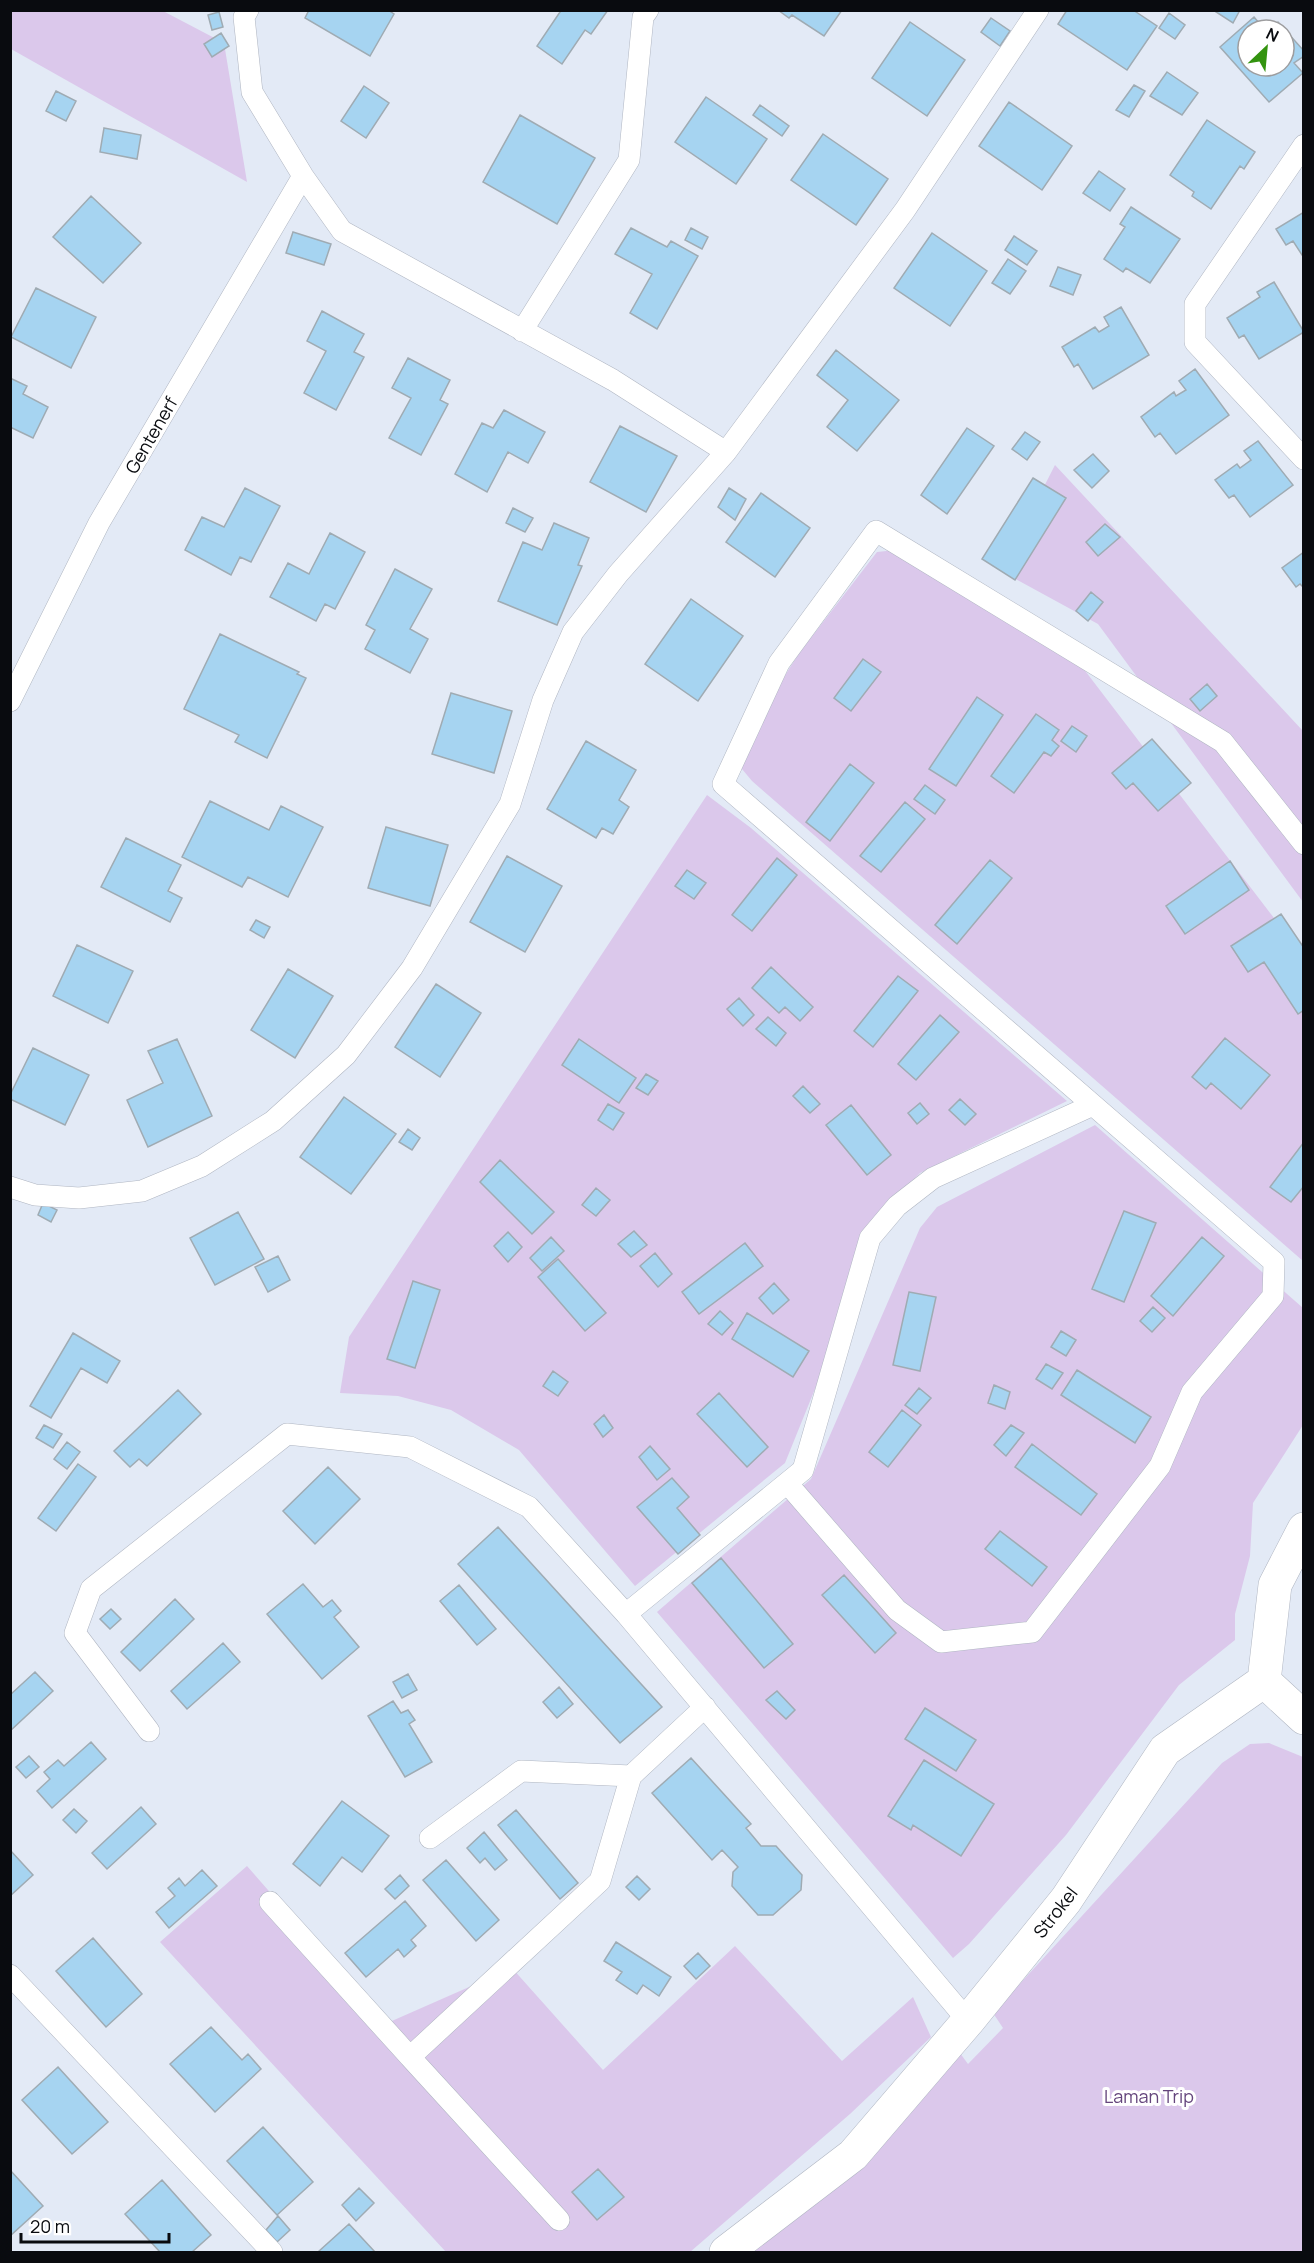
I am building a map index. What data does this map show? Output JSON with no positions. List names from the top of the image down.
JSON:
{
  "streets": {
    "street": ["Strokel"],
    "lane": ["Gentenerf"]
  },
  "parks": ["Laman Trip"],
  "scale_bar": "20 m",
  "north": "top right"
}
